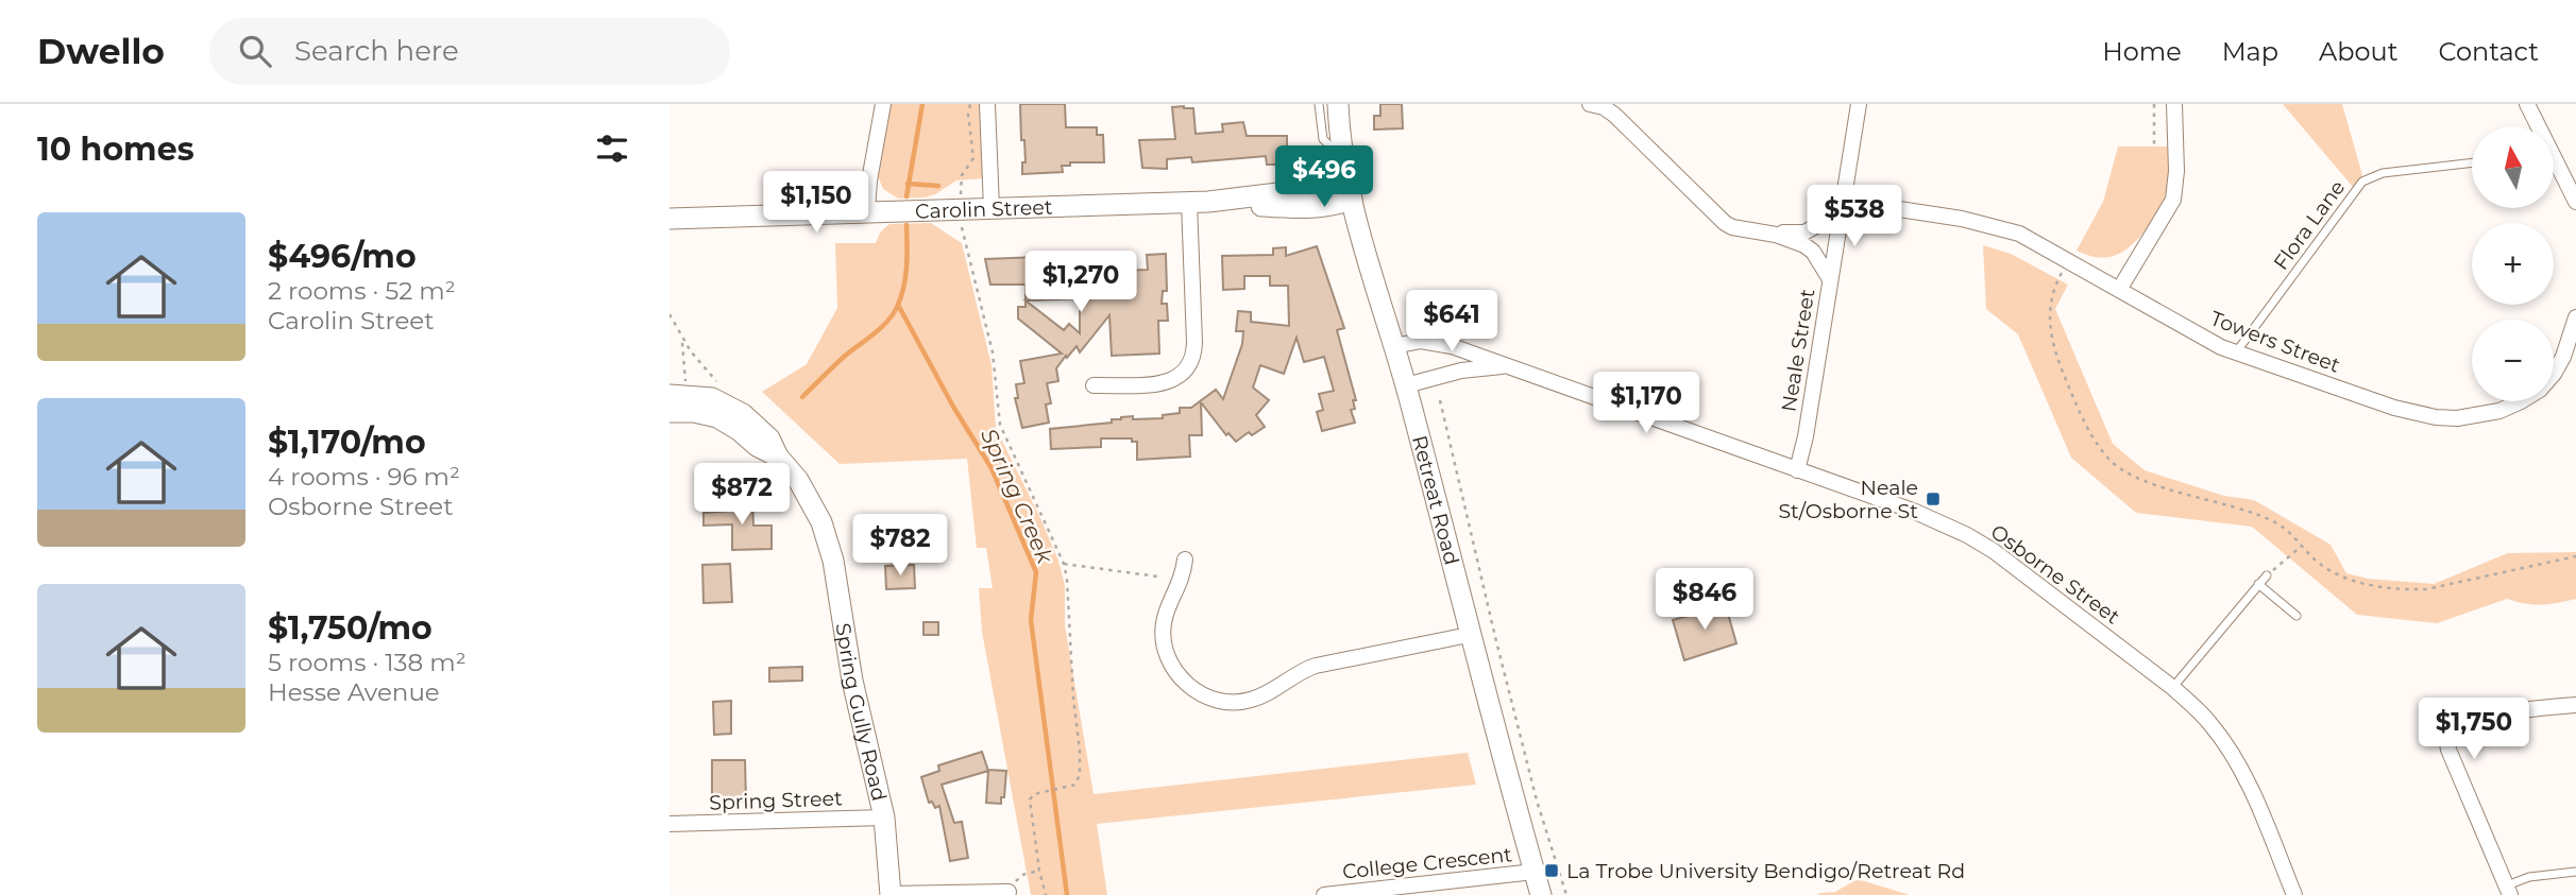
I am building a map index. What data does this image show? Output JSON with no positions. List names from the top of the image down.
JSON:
{
  "streets": {
    "street": [
      "Carolin Street",
      "Towers Street",
      "Neale Street",
      "Retreat Road",
      "Osborne Street",
      "Spring Gully Road",
      "Spring Street",
      "College Crescent"
    ],
    "lane": ["Flora Lane"]
  },
  "crossings": [
    ["Carolin Street", "Retreat Road"],
    ["Flora Lane", "Towers Street"],
    ["Towers Street", "Neale Street"],
    ["Neale Street", "Osborne Street"],
    ["Retreat Road", "Osborne Street"],
    ["Retreat Road", "College Crescent"],
    ["Spring Gully Road", "Spring Street"]
  ],
  "water": ["Spring Creek"],
  "places": {
    "transit": ["Neale St/Osborne St", "La Trobe University Bendigo/Retreat Rd"]
  },
  "north": "top",
  "page": {
    "header": "Dwello",
    "search": "Search here",
    "nav": [
      "Home",
      "Map",
      "About",
      "Contact"
    ],
    "heading": "10 homes",
    "map_buttons": ["+", "−"],
    "price": [
      "$496",
      "$1,150",
      "$538",
      "$1,270",
      "$641",
      "$1,170",
      "$872",
      "$782",
      "$846",
      "$1,750"
    ],
    "list": [
      {
        "name": "$496/mo",
        "note": "2 rooms · 52 m² · Carolin Street"
      },
      {
        "name": "$1,170/mo",
        "note": "4 rooms · 96 m² · Osborne Street"
      },
      {
        "name": "$1,750/mo",
        "note": "5 rooms · 138 m² · Hesse Avenue"
      }
    ]
  }
}
